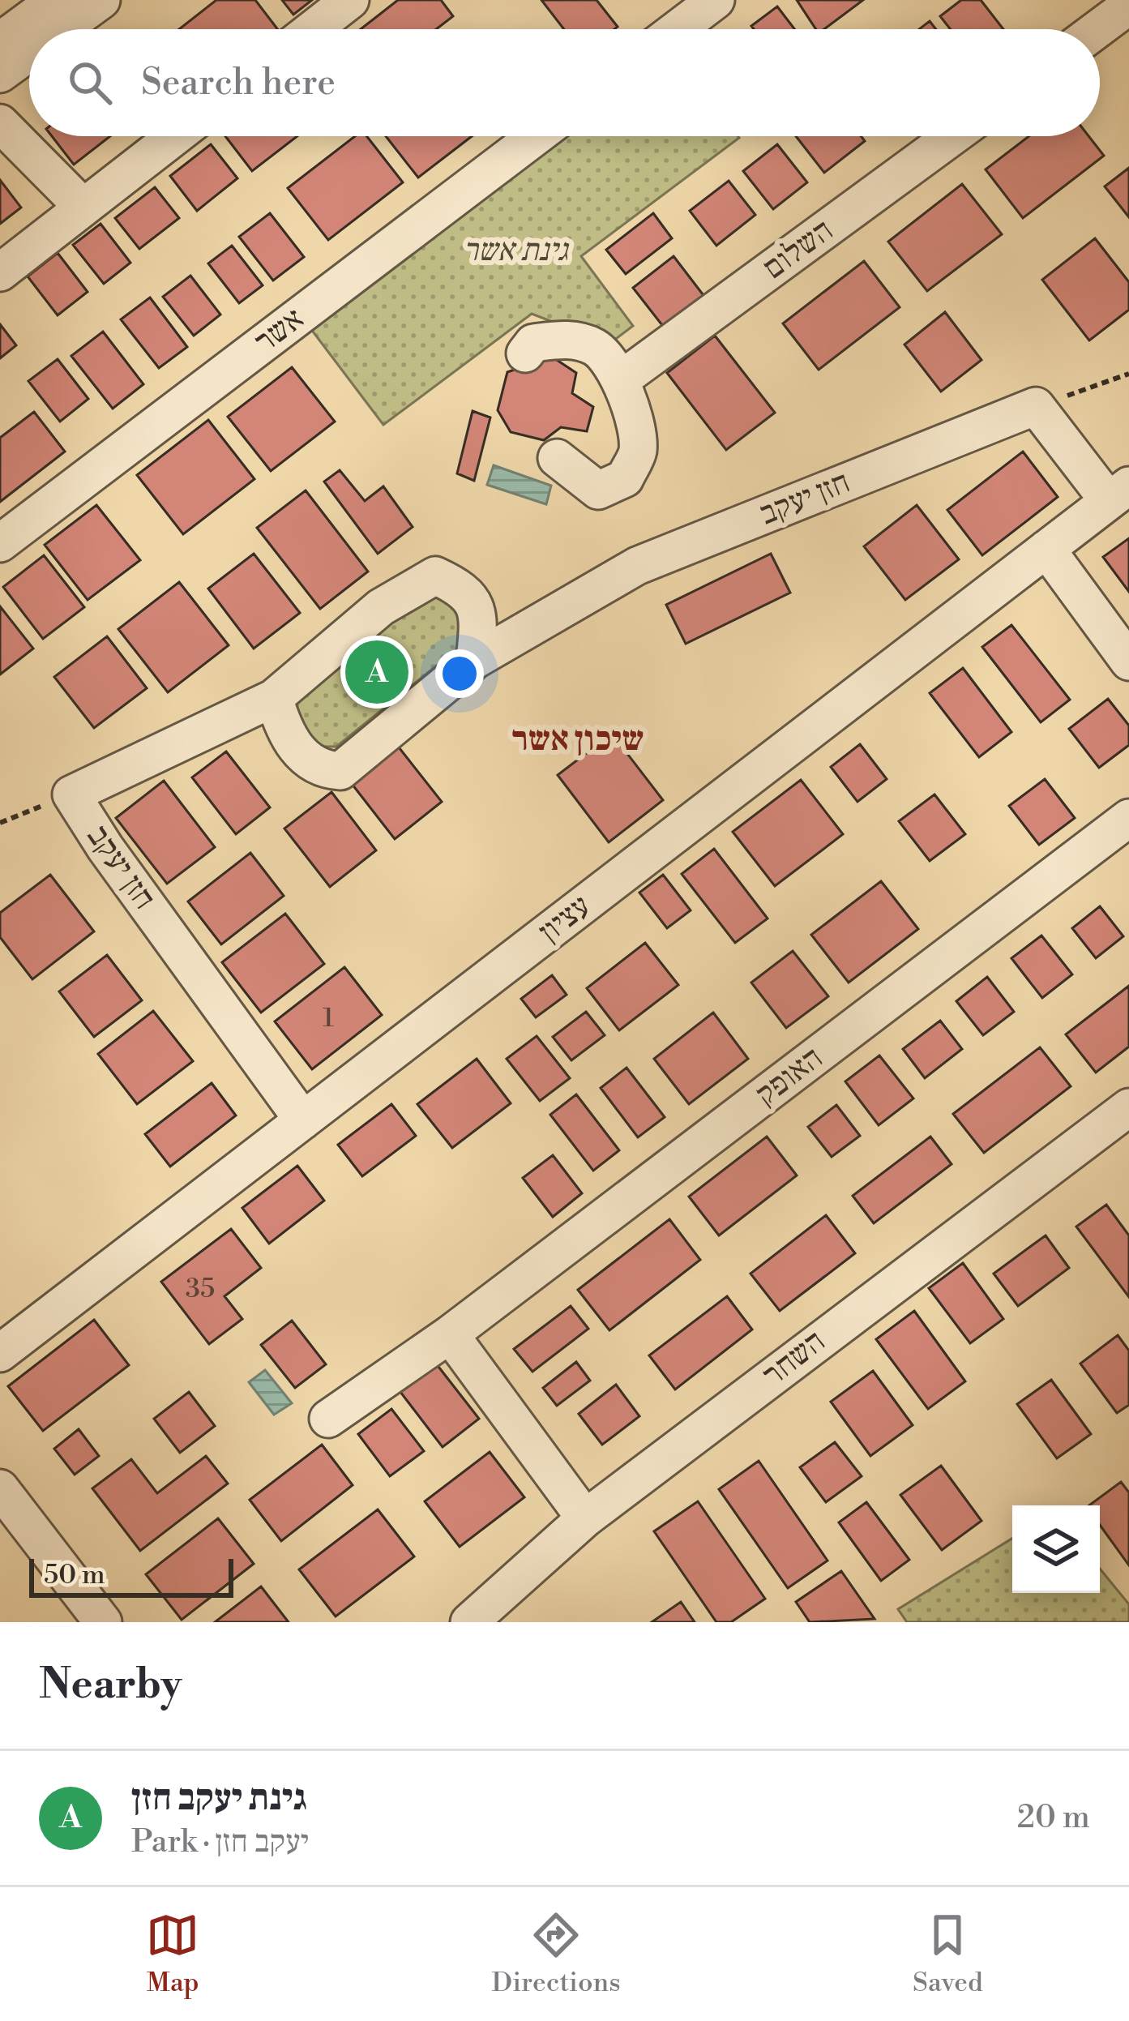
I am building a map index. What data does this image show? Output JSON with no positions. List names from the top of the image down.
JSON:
{
  "streets": {
    "street": [
      "השלום",
      "אשר",
      "חזן יעקב",
      "עציון",
      "האופק",
      "השחר"
    ]
  },
  "crossings": [
    ["חזן יעקב", "עציון"]
  ],
  "districts": ["שיכון אשר"],
  "parks": ["גינת אשר"],
  "house_numbers": ["1", "35"],
  "scale_bar": "50 m",
  "page": {
    "search": "Search here",
    "pins": "A",
    "scale": "50 m",
    "heading": "Nearby",
    "list": [
      {
        "mark": "A",
        "name": "גינת יעקב חזן",
        "note": "Park · יעקב חזן",
        "value": "20 m"
      }
    ],
    "nav": ["Map", "Directions", "Saved"]
  }
}
